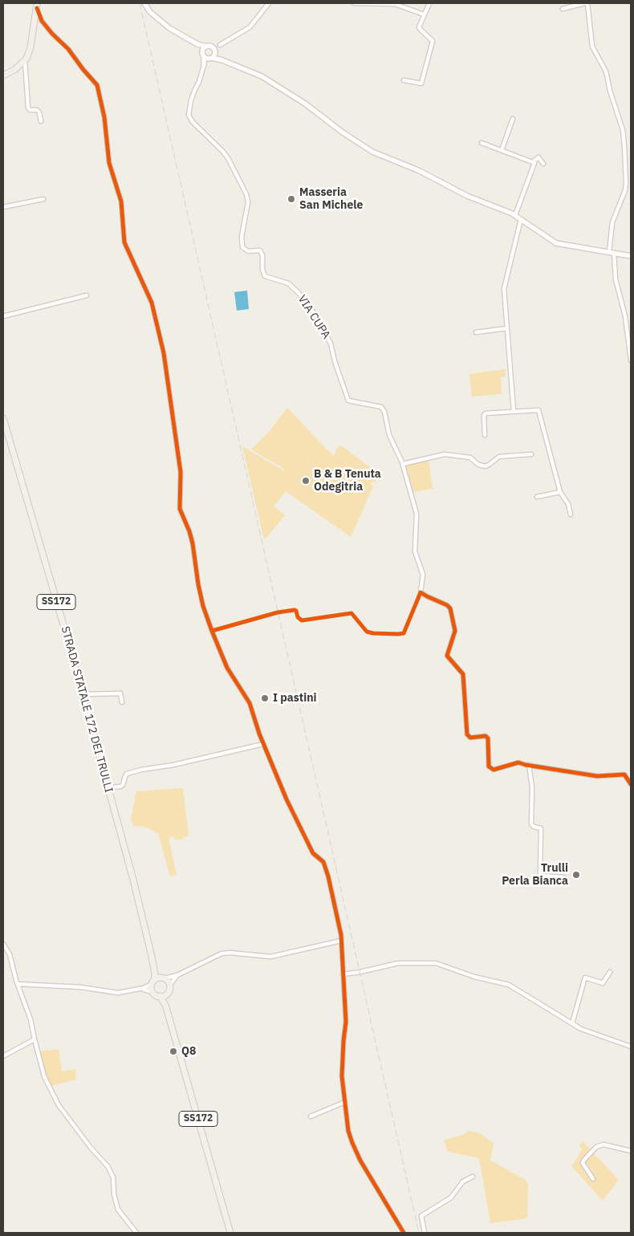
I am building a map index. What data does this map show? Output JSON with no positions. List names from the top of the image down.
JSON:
{
  "streets": {
    "main road": ["SS172", "STRADA STATALE 172 DEI TRULLI"],
    "street": ["VIA CUPA"]
  },
  "crossings": [
    ["SS172", "STRADA STATALE 172 DEI TRULLI"]
  ],
  "places": [
    "Masseria San Michele",
    "B & B Tenuta Odegitria",
    "I pastini",
    "Trulli Perla Bianca",
    "Q8"
  ]
}
